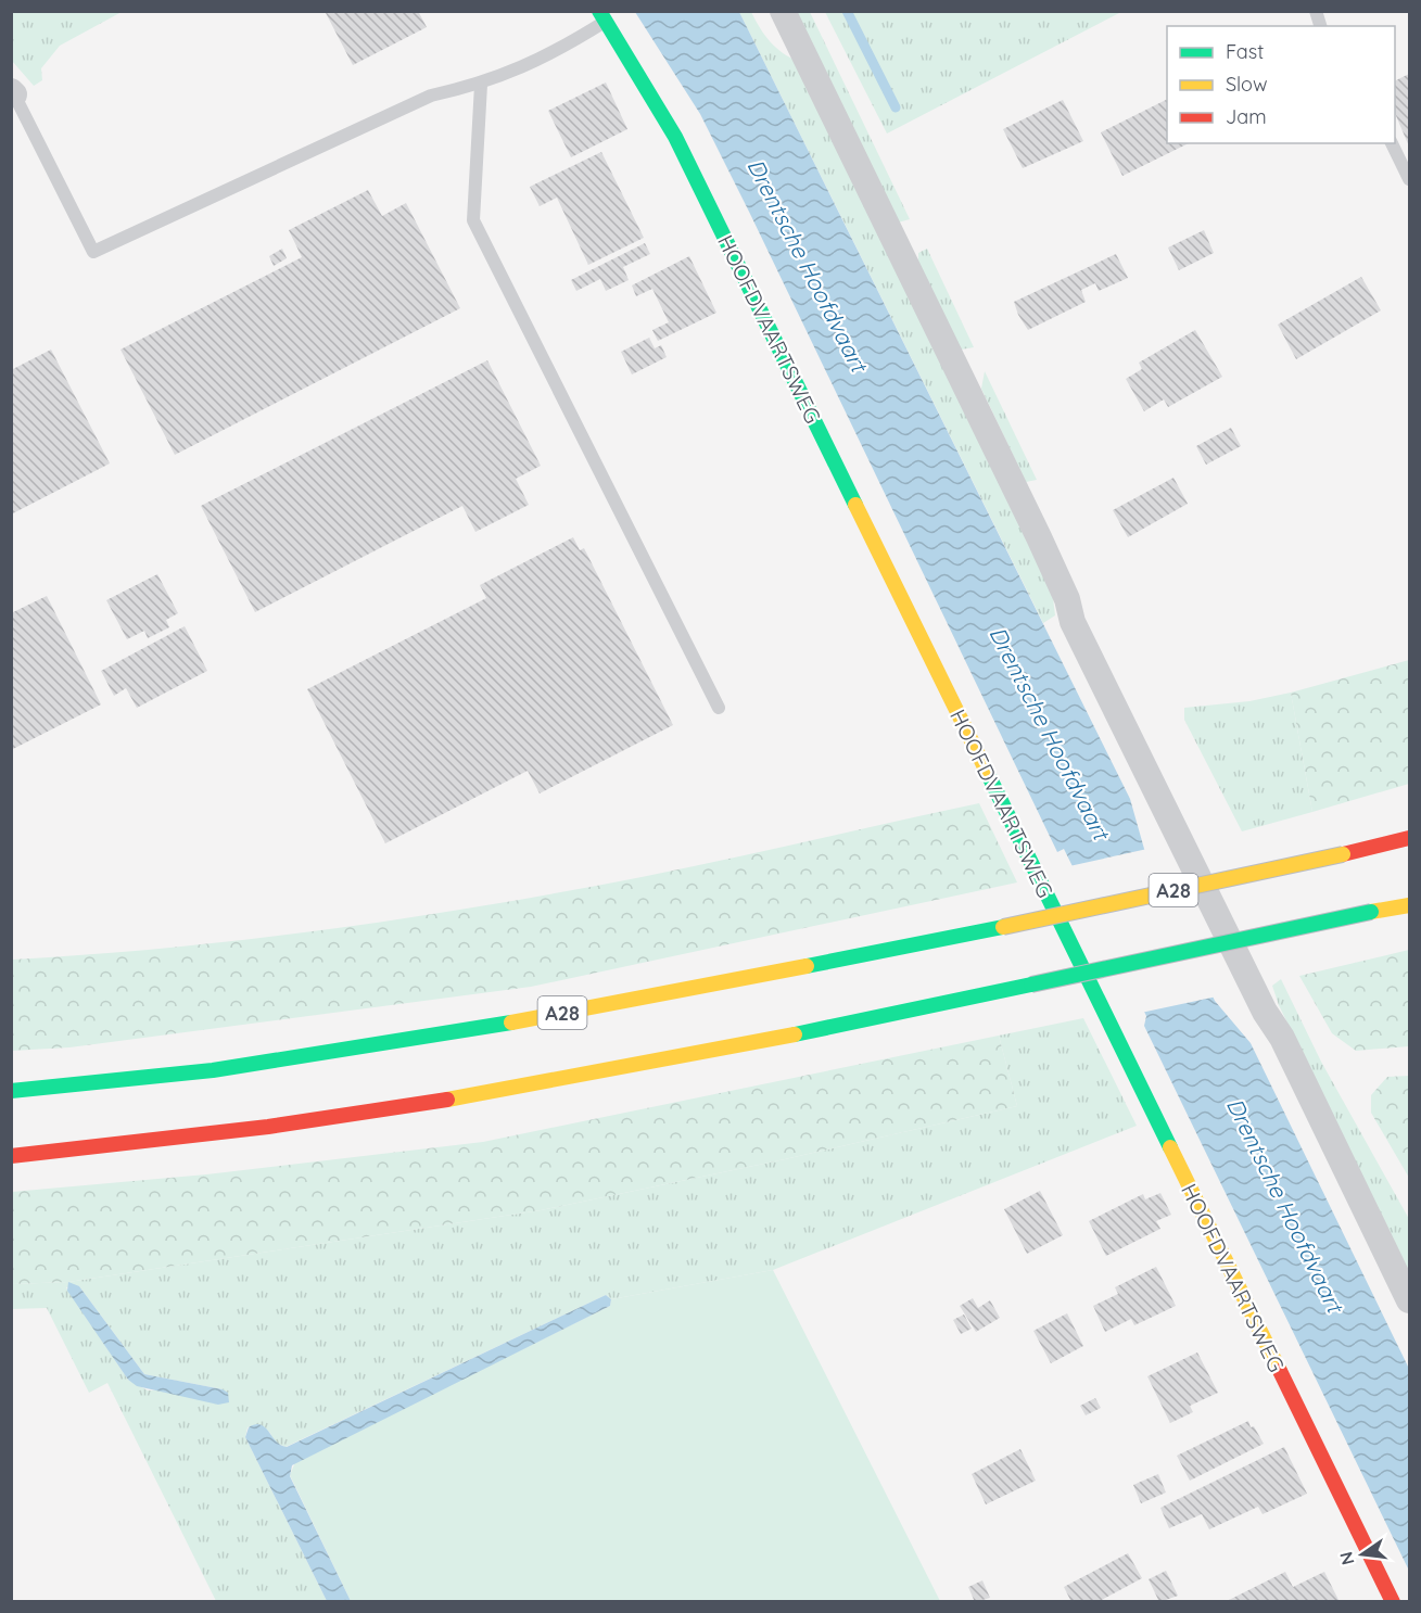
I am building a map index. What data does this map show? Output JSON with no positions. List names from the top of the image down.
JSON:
{
  "streets": {
    "main road": ["HOOFDVAARTSWEG", "A28"]
  },
  "water": ["Drentsche Hoofdvaart"],
  "legend": ["Fast", "Slow", "Jam"],
  "north": "left"
}
